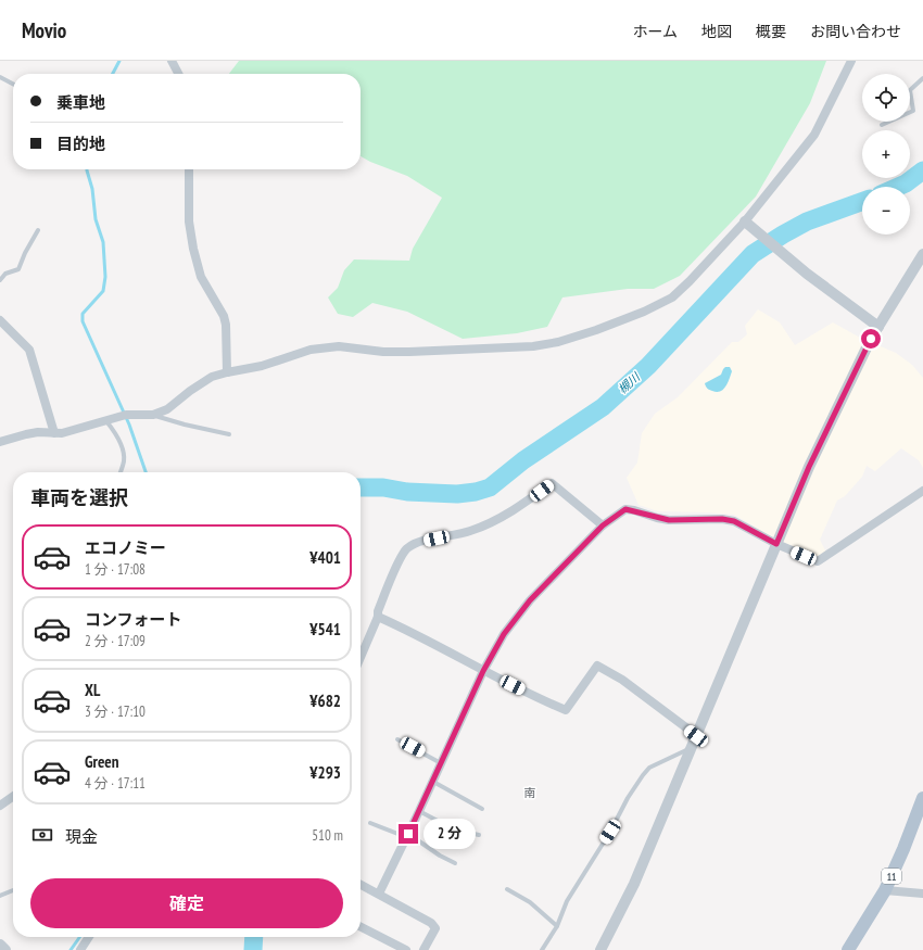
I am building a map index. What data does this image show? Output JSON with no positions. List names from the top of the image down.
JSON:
{
  "streets": {
    "main road": ["11"]
  },
  "districts": ["南"],
  "water": ["槻川"],
  "page": {
    "header": "Movio",
    "nav": [
      "ホーム",
      "地図",
      "概要",
      "お問い合わせ"
    ],
    "map_buttons": ["+", "−"],
    "banner": ["乗車地", "目的地"],
    "heading": "車両を選択",
    "list": [
      {
        "name": "エコノミー",
        "note": "1 分 · 17:08",
        "value": "¥401"
      },
      {
        "name": "コンフォート",
        "note": "2 分 · 17:09",
        "value": "¥541"
      },
      {
        "name": "XL",
        "note": "3 分 · 17:10",
        "value": "¥682"
      },
      {
        "name": "Green",
        "note": "4 分 · 17:11",
        "value": "¥293"
      }
    ],
    "pay": ["現金", "510 m"],
    "bubble": "2 分",
    "buttons": "確定"
  }
}
